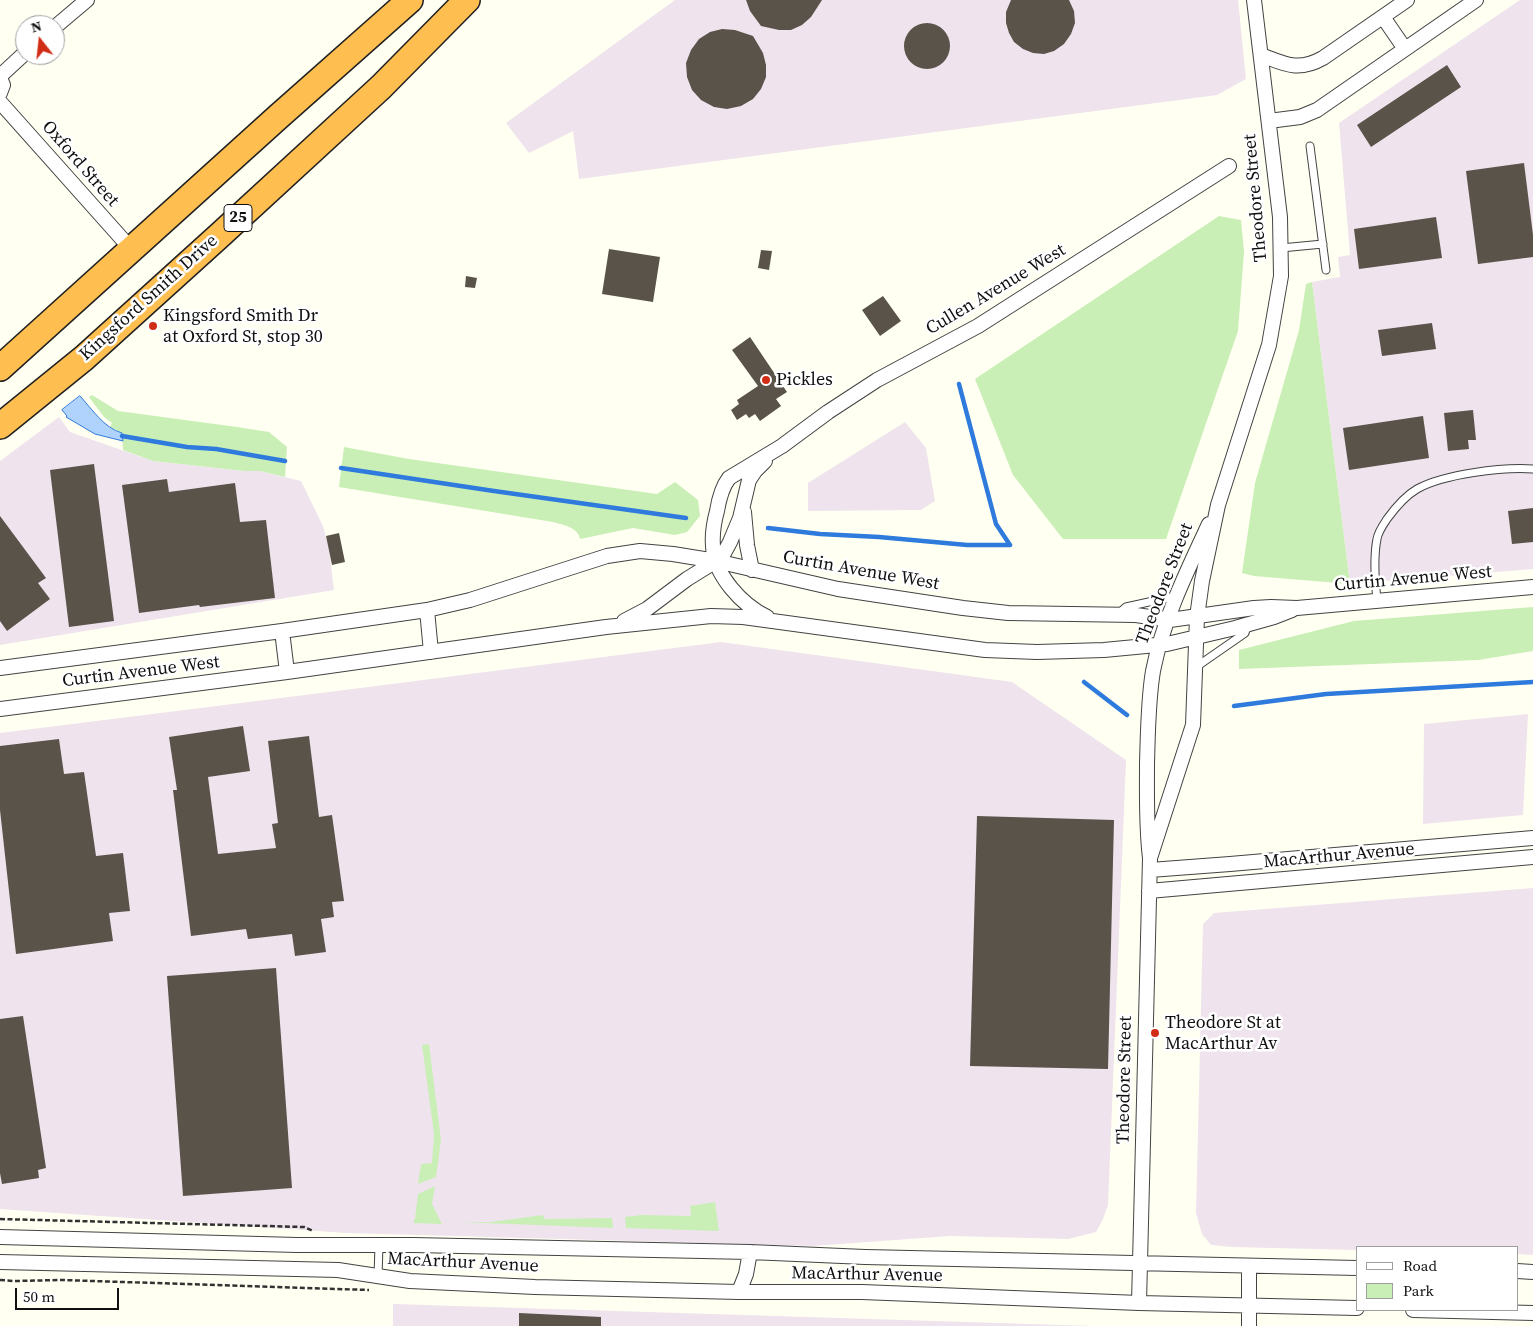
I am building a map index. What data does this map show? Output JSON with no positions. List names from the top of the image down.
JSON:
{
  "streets": {
    "highway": ["25", "Kingsford Smith Drive"],
    "street": [
      "Oxford Street",
      "Theodore Street",
      "Cullen Avenue West",
      "Curtin Avenue West",
      "MacArthur Avenue"
    ]
  },
  "crossings": [
    ["Theodore Street", "Curtin Avenue West"],
    ["Theodore Street", "MacArthur Avenue"],
    ["Cullen Avenue West", "Curtin Avenue West"]
  ],
  "places": ["Kingsford Smith Dr at Oxford St, stop 30", "Pickles", "Theodore St at MacArthur Av"],
  "legend": ["Road", "Park"],
  "scale_bar": "50 m",
  "north": "top"
}
